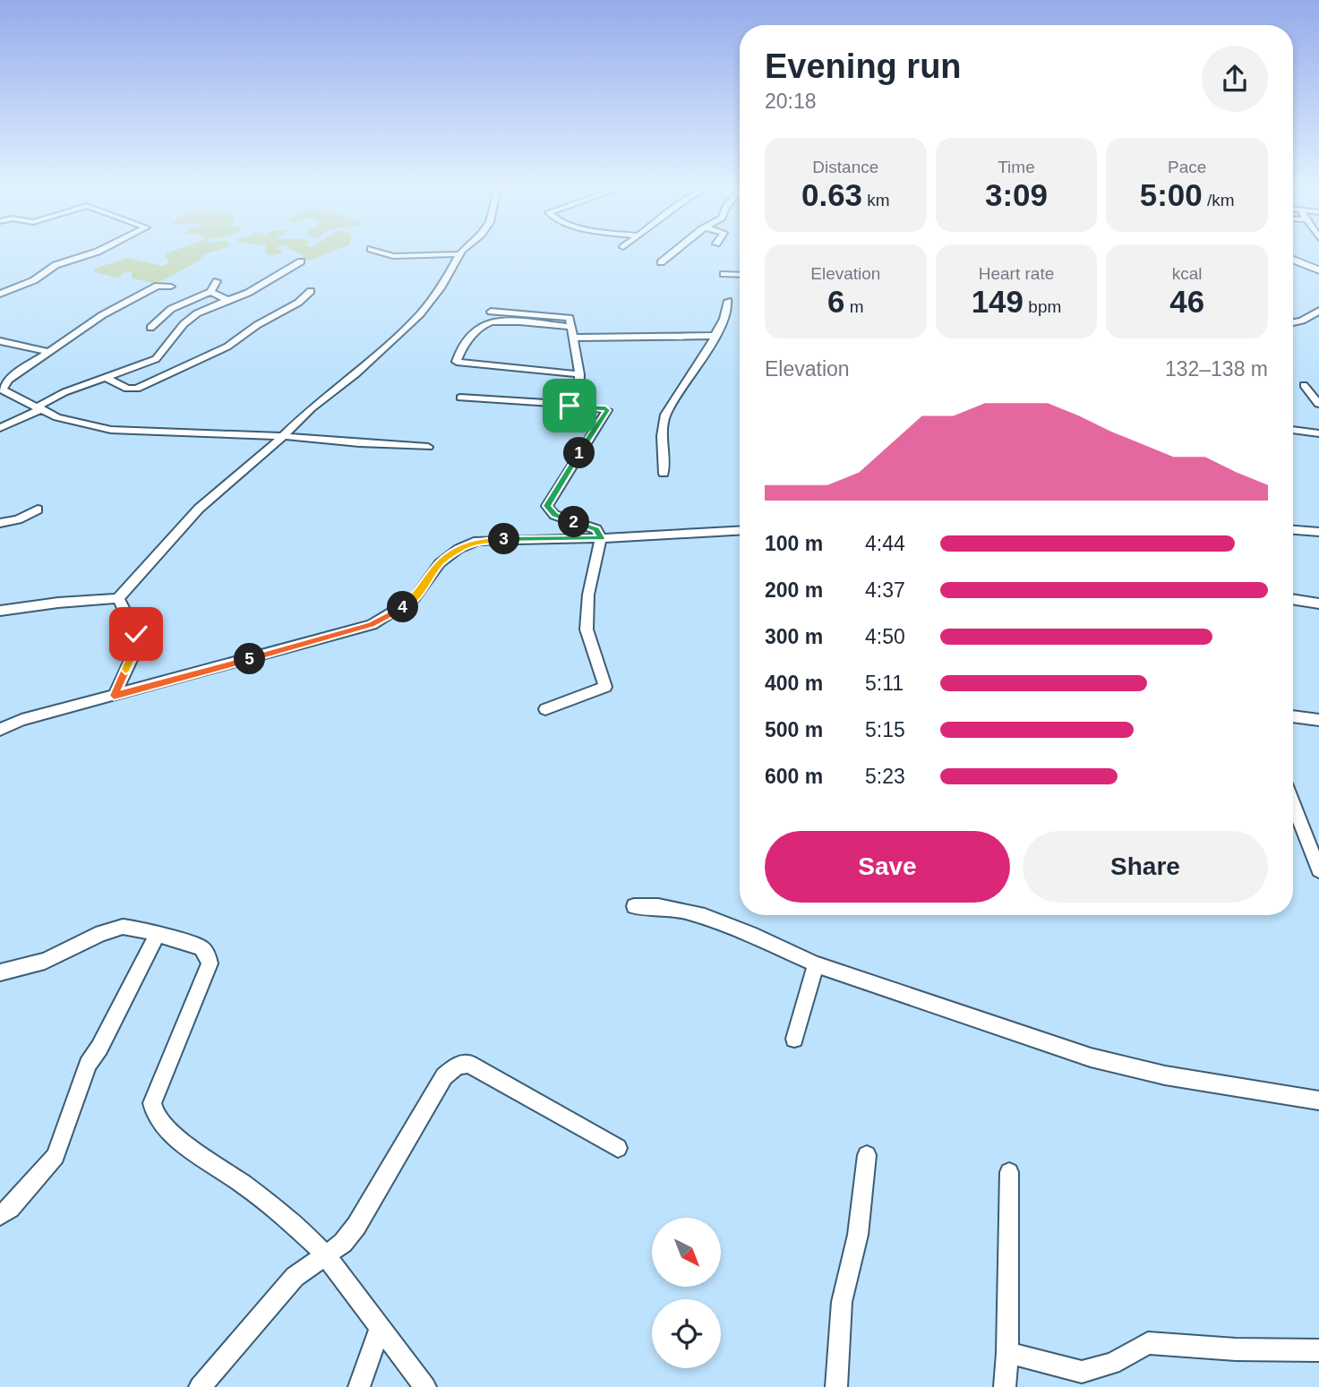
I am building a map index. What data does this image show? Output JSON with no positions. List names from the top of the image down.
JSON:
{
  "north": "bottom right",
  "page": {
    "heading": ["Evening run", "20:18"],
    "stats": [
      ["Distance", "0.63 km"],
      ["Time", "3:09"],
      ["Pace", "5:00 /km"],
      ["Elevation", "6 m"],
      ["Heart rate", "149 bpm"],
      ["kcal", "46"]
    ],
    "chart": ["Elevation", "132–138 m"],
    "pins": [
      "1",
      "2",
      "3",
      "4",
      "5"
    ],
    "list": [
      {
        "name": "100 m",
        "note": "4:44"
      },
      {
        "name": "200 m",
        "note": "4:37"
      },
      {
        "name": "300 m",
        "note": "4:50"
      },
      {
        "name": "400 m",
        "note": "5:11"
      },
      {
        "name": "500 m",
        "note": "5:15"
      },
      {
        "name": "600 m",
        "note": "5:23"
      }
    ],
    "buttons": ["Save", "Share"]
  }
}
